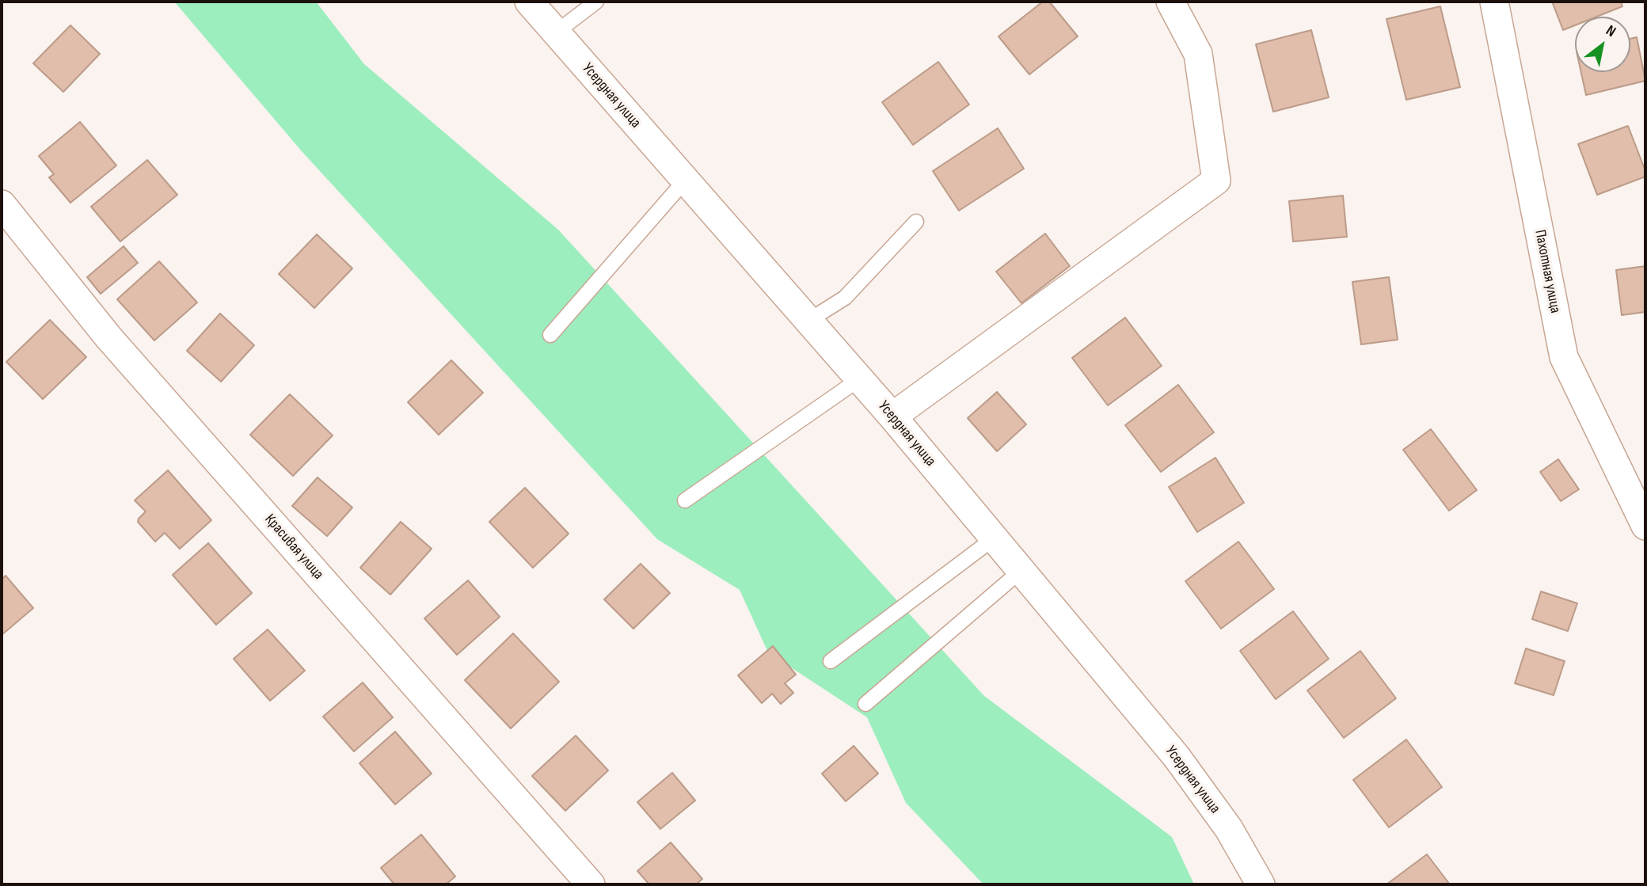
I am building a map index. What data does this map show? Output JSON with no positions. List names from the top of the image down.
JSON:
{
  "streets": {
    "street": ["Усердная улица", "Пахотная улица", "Красивая улица"]
  },
  "north": "top right"
}
